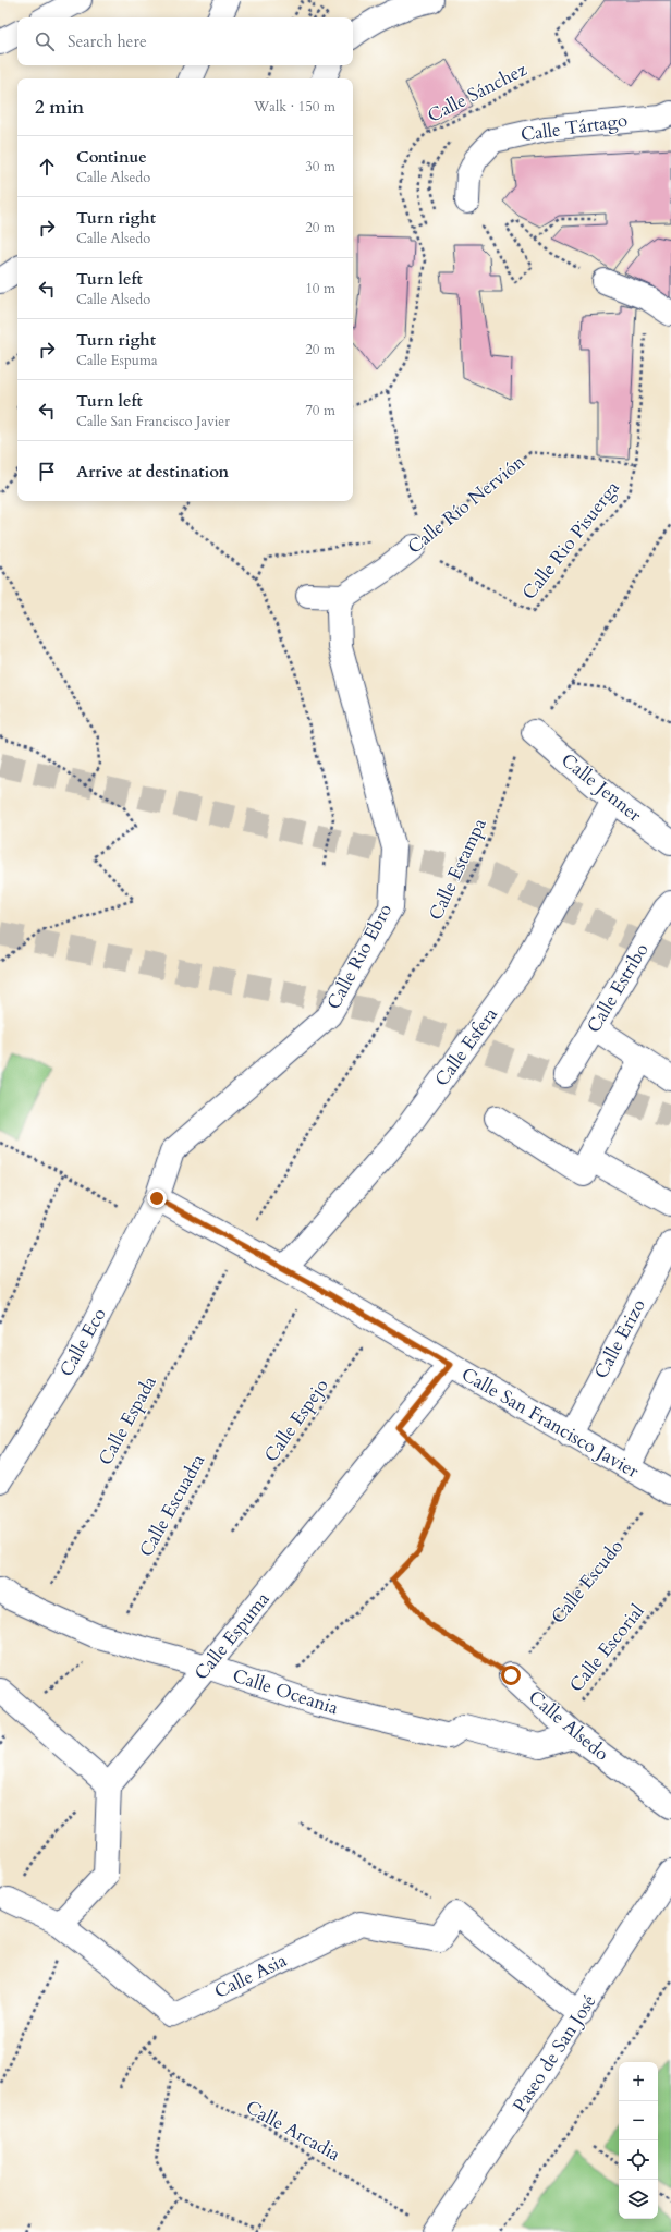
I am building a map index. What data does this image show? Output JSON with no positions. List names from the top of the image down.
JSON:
{
  "streets": {
    "street": [
      "Calle Tártago",
      "Calle Río Nervión",
      "Calle Jenner",
      "Calle Rio Ebro",
      "Calle Estribo",
      "Calle Esfera",
      "Calle Erizo",
      "Calle Eco",
      "Calle San Francisco Javier",
      "Calle Espuma",
      "Calle Oceania",
      "Calle Alsedo",
      "Calle Asia",
      "Paseo de San José"
    ],
    "path": [
      "Calle Sánchez",
      "Calle Rio Pisuerga",
      "Calle Estampa",
      "Calle Espada",
      "Calle Espejo",
      "Calle Escuadra",
      "Calle Escudo",
      "Calle Escorial",
      "Calle Arcadia"
    ]
  },
  "crossings": [
    ["Calle Río Nervión", "Calle Rio Pisuerga"],
    ["Calle Río Nervión", "Calle Rio Ebro"],
    ["Calle Jenner", "Calle Estampa"],
    ["Calle Jenner", "Calle Esfera"],
    ["Calle Rio Ebro", "Calle Eco"],
    ["Calle Rio Ebro", "Calle San Francisco Javier"],
    ["Calle Esfera", "Calle San Francisco Javier"],
    ["Calle Erizo", "Calle San Francisco Javier"],
    ["Calle Eco", "Calle San Francisco Javier"],
    ["Calle Espada", "Calle San Francisco Javier"],
    ["Calle Espada", "Calle Oceania"],
    ["Calle Espejo", "Calle San Francisco Javier"],
    ["Calle San Francisco Javier", "Calle Escuadra"],
    ["Calle San Francisco Javier", "Calle Escudo"],
    ["Calle San Francisco Javier", "Calle Espuma"],
    ["Calle Escuadra", "Calle Oceania"],
    ["Calle Escudo", "Calle Alsedo"],
    ["Calle Espuma", "Calle Oceania"],
    ["Calle Escorial", "Calle Oceania"],
    ["Calle Escorial", "Calle Alsedo"],
    ["Calle Oceania", "Calle Alsedo"],
    ["Paseo de San José", "Calle Arcadia"]
  ],
  "page": {
    "search": "Search here",
    "heading": ["2 min", "Walk · 150 m"],
    "list": [
      ["Continue", "Calle Alsedo", "30 m"],
      ["Turn right", "Calle Alsedo", "20 m"],
      ["Turn left", "Calle Alsedo", "10 m"],
      ["Turn right", "Calle Espuma", "20 m"],
      ["Turn left", "Calle San Francisco Javier", "70 m"],
      "Arrive at destination"
    ],
    "map_buttons": ["+", "−"]
  }
}
